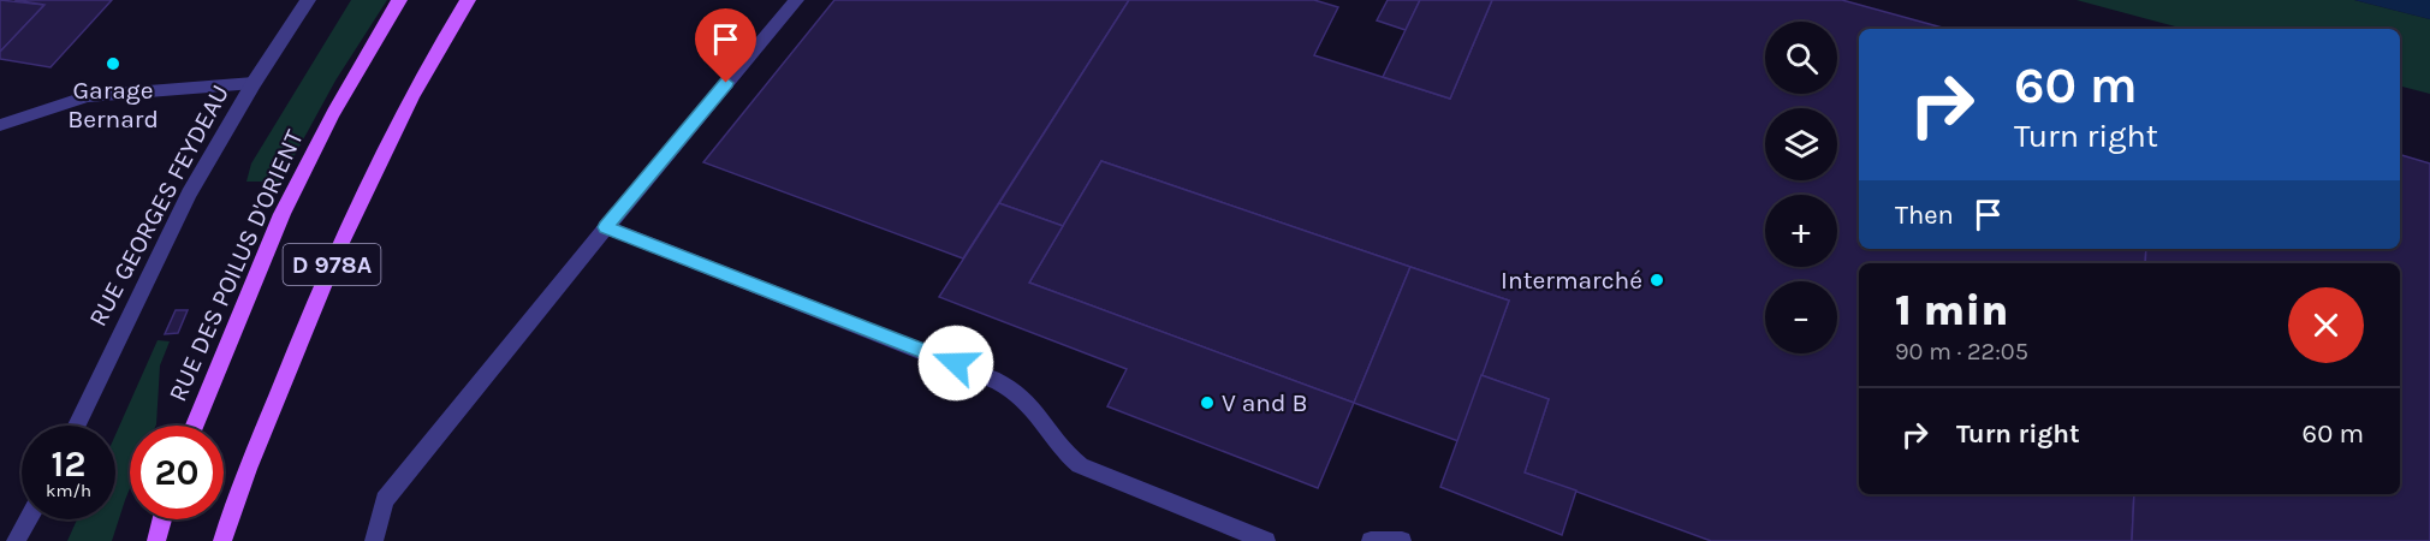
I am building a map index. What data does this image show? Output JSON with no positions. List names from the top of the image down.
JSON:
{
  "streets": {
    "main road": ["D 978A", "RUE DES POILUS D'ORIENT"],
    "street": ["RUE GEORGES FEYDEAU"]
  },
  "places": ["Garage Bernard", "Intermarché", "V and B"],
  "page": {
    "map_buttons": ["+", "−"],
    "turn": ["60 m", "Turn right"],
    "then": "Then",
    "heading": ["1 min", "90 m · 22:05"],
    "list": [
      {
        "name": "Turn right",
        "value": "60 m"
      }
    ],
    "speed": "12 km/h",
    "limit": "20"
  }
}
